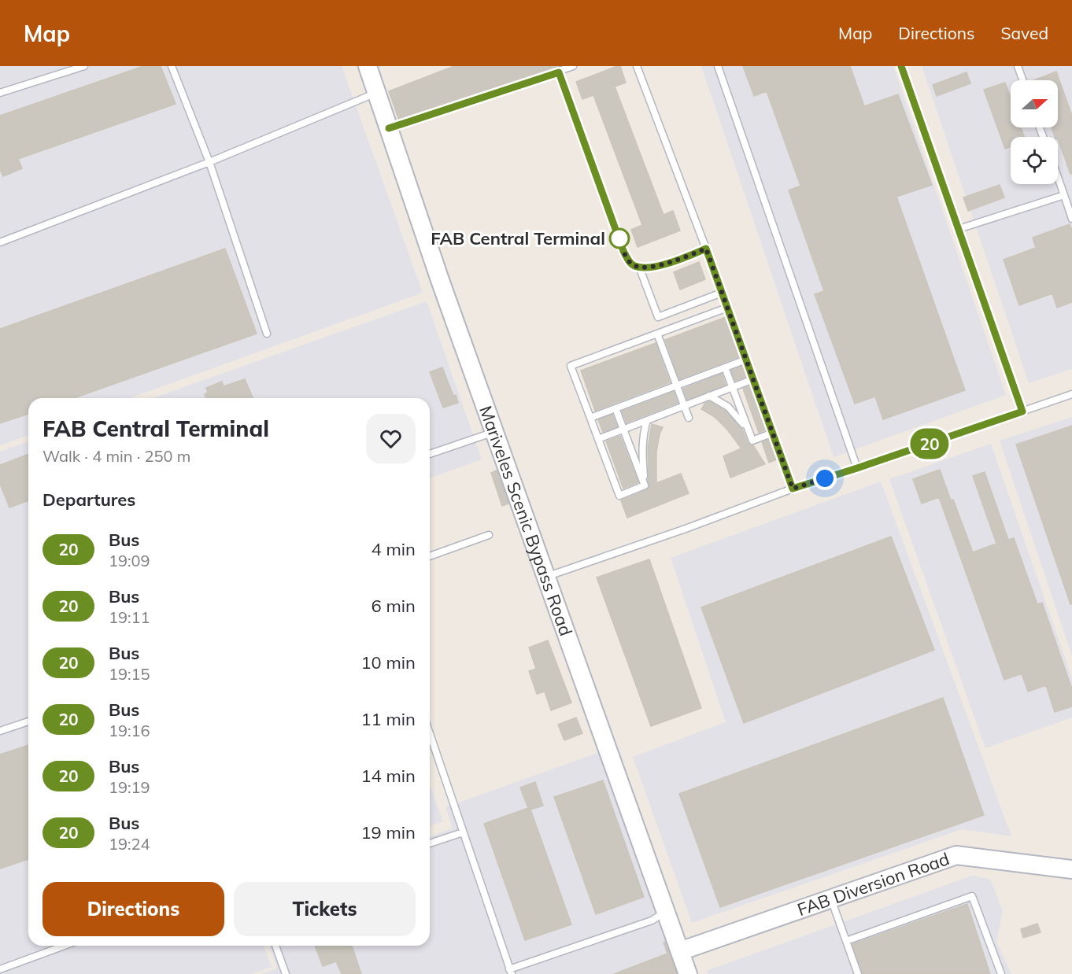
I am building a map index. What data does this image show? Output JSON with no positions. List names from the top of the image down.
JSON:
{
  "streets": {
    "main road": ["Mariveles Scenic Bypass Road", "FAB Diversion Road"]
  },
  "crossings": [
    ["Mariveles Scenic Bypass Road", "FAB Diversion Road"]
  ],
  "places": ["FAB Central Terminal"],
  "lines": ["bus line 20"],
  "north": "right",
  "page": {
    "header": "Map",
    "nav": ["Map", "Directions", "Saved"],
    "on_map": "20",
    "heading": [
      ["FAB Central Terminal", "Walk · 4 min · 250 m"],
      "Departures"
    ],
    "list": [
      {
        "mark": "20",
        "name": "Bus",
        "note": "19:09",
        "value": "4 min"
      },
      {
        "mark": "20",
        "name": "Bus",
        "note": "19:11",
        "value": "6 min"
      },
      {
        "mark": "20",
        "name": "Bus",
        "note": "19:15",
        "value": "10 min"
      },
      {
        "mark": "20",
        "name": "Bus",
        "note": "19:16",
        "value": "11 min"
      },
      {
        "mark": "20",
        "name": "Bus",
        "note": "19:19",
        "value": "14 min"
      },
      {
        "mark": "20",
        "name": "Bus",
        "note": "19:24",
        "value": "19 min"
      }
    ],
    "buttons": ["Directions", "Tickets"]
  }
}
